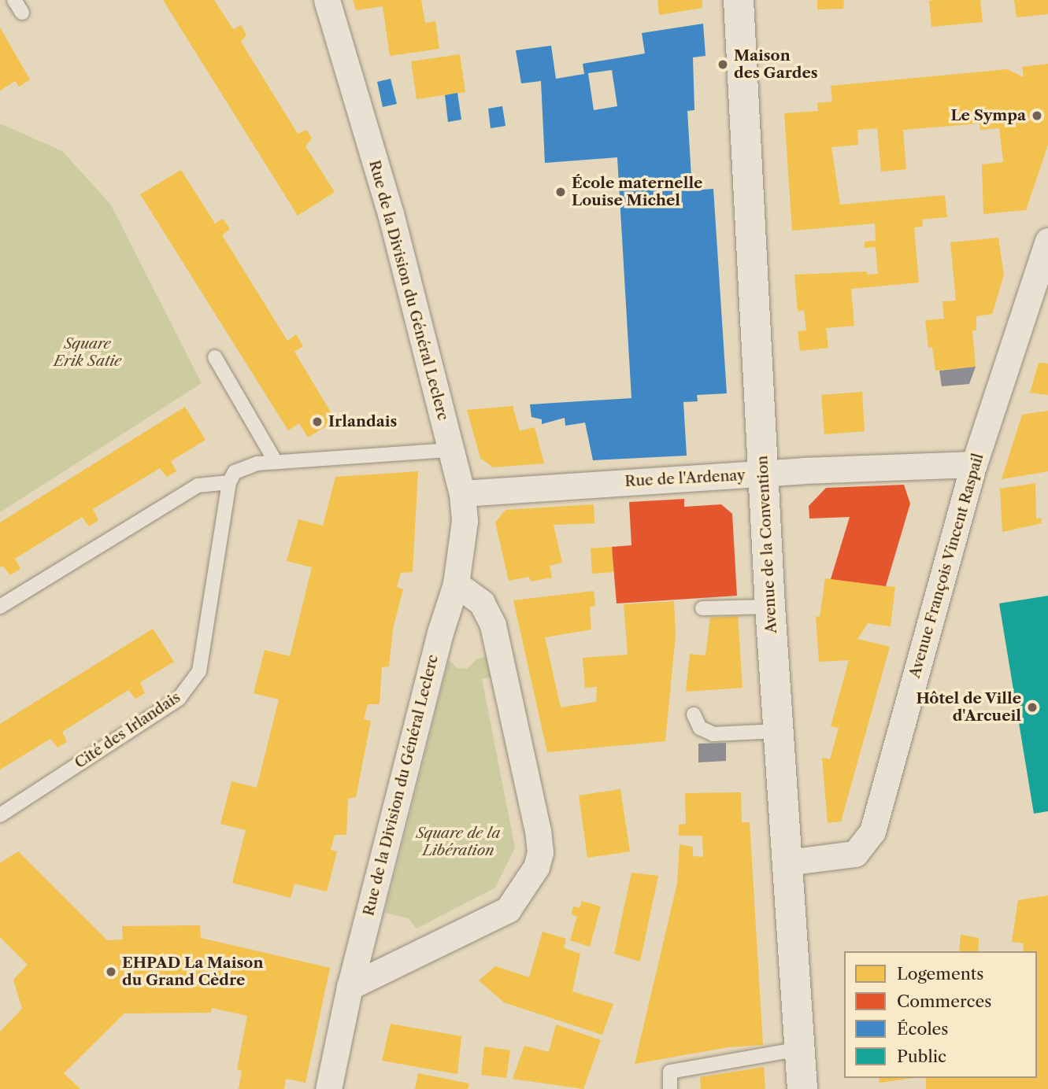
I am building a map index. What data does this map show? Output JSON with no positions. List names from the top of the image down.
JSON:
{
  "streets": {
    "main road": ["Avenue de la Convention"],
    "street": ["Rue de la Division du Général Leclerc", "Rue de l'Ardenay", "Avenue François Vincent Raspail"],
    "lane": ["Cité des Irlandais"]
  },
  "crossings": [
    ["Rue de la Division du Général Leclerc", "Rue de l'Ardenay"],
    ["Rue de l'Ardenay", "Avenue de la Convention"],
    ["Rue de l'Ardenay", "Avenue François Vincent Raspail"],
    ["Avenue de la Convention", "Avenue François Vincent Raspail"]
  ],
  "parks": ["Square Erik Satie", "Square de la Libération"],
  "places": [
    "Maison des Gardes",
    "Le Sympa",
    "École maternelle Louise Michel",
    "Irlandais",
    "Hôtel de Ville d'Arcueil",
    "EHPAD La Maison du Grand Cèdre"
  ],
  "legend": [
    "Logements",
    "Commerces",
    "Écoles",
    "Public"
  ]
}
